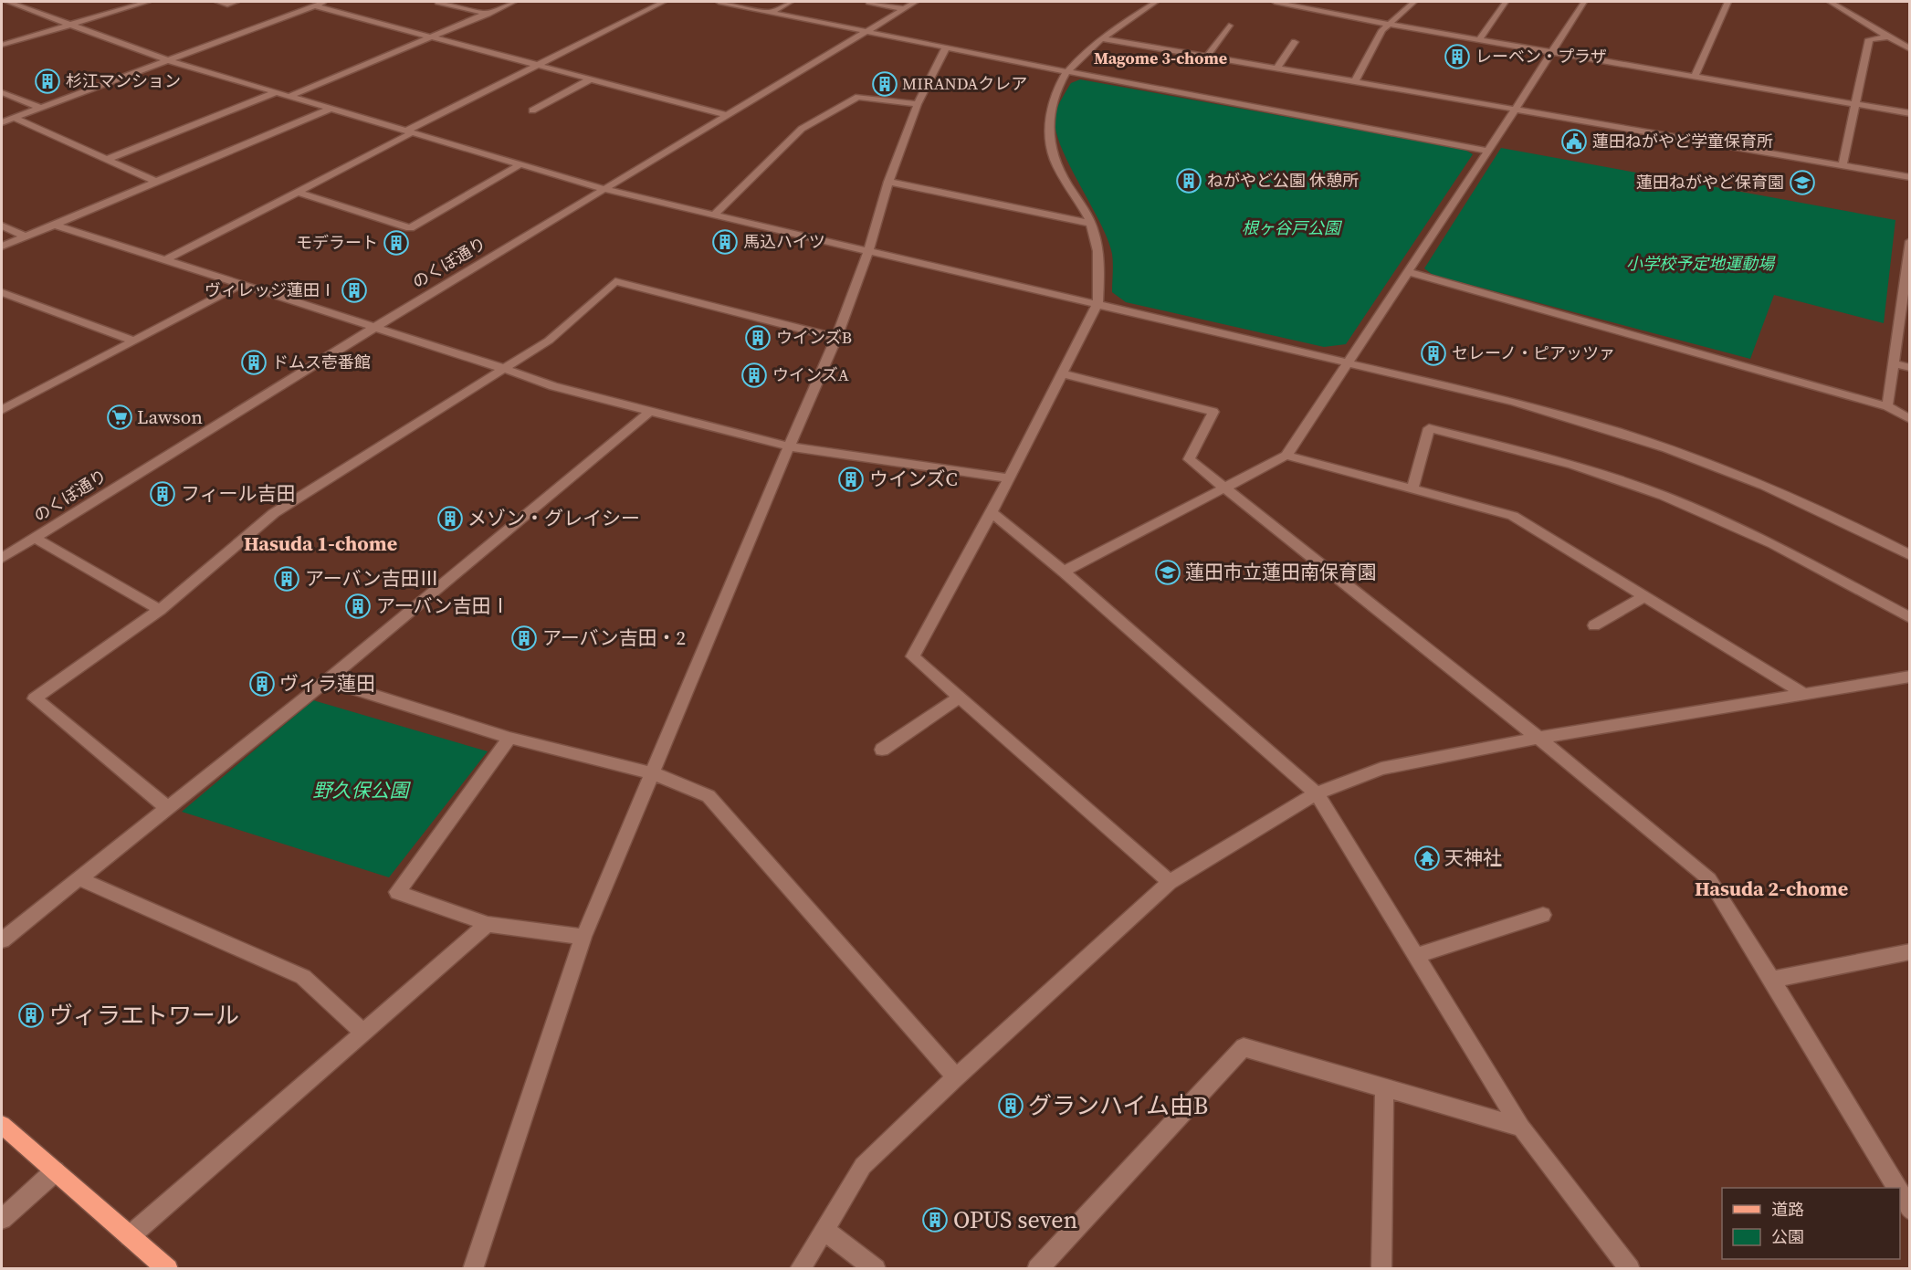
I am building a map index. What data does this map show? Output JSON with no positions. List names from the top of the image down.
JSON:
{
  "streets": {
    "street": ["のくぼ通り"]
  },
  "districts": ["Magome 3-chome", "Hasuda 1-chome", "Hasuda 2-chome"],
  "parks": ["根ヶ谷戸公園", "小学校予定地運動場", "野久保公園"],
  "places": {
    "building": [
      "レーベン・プラザ",
      "杉江マンション",
      "MIRANDAクレア",
      "ねがやど公園 休憩所",
      "馬込ハイツ",
      "モデラート",
      "ヴィレッジ蓮田Ⅰ",
      "ウインズB",
      "セレーノ・ピアッツァ",
      "ドムス壱番館",
      "ウインズA",
      "ウインズC",
      "フィール吉田",
      "メゾン・グレイシー",
      "アーバン吉田Ⅲ",
      "アーバン吉田Ⅰ",
      "アーバン吉田・2",
      "ヴィラ蓮田",
      "ヴィラエトワール",
      "グランハイム由B",
      "OPUS seven"
    ],
    "public building": ["蓮田ねがやど学童保育所"],
    "school or university": ["蓮田ねがやど保育園", "蓮田市立蓮田南保育園"],
    "supermarket": ["Lawson"],
    "temple": ["天神社"]
  },
  "legend": ["道路", "公園"]
}
